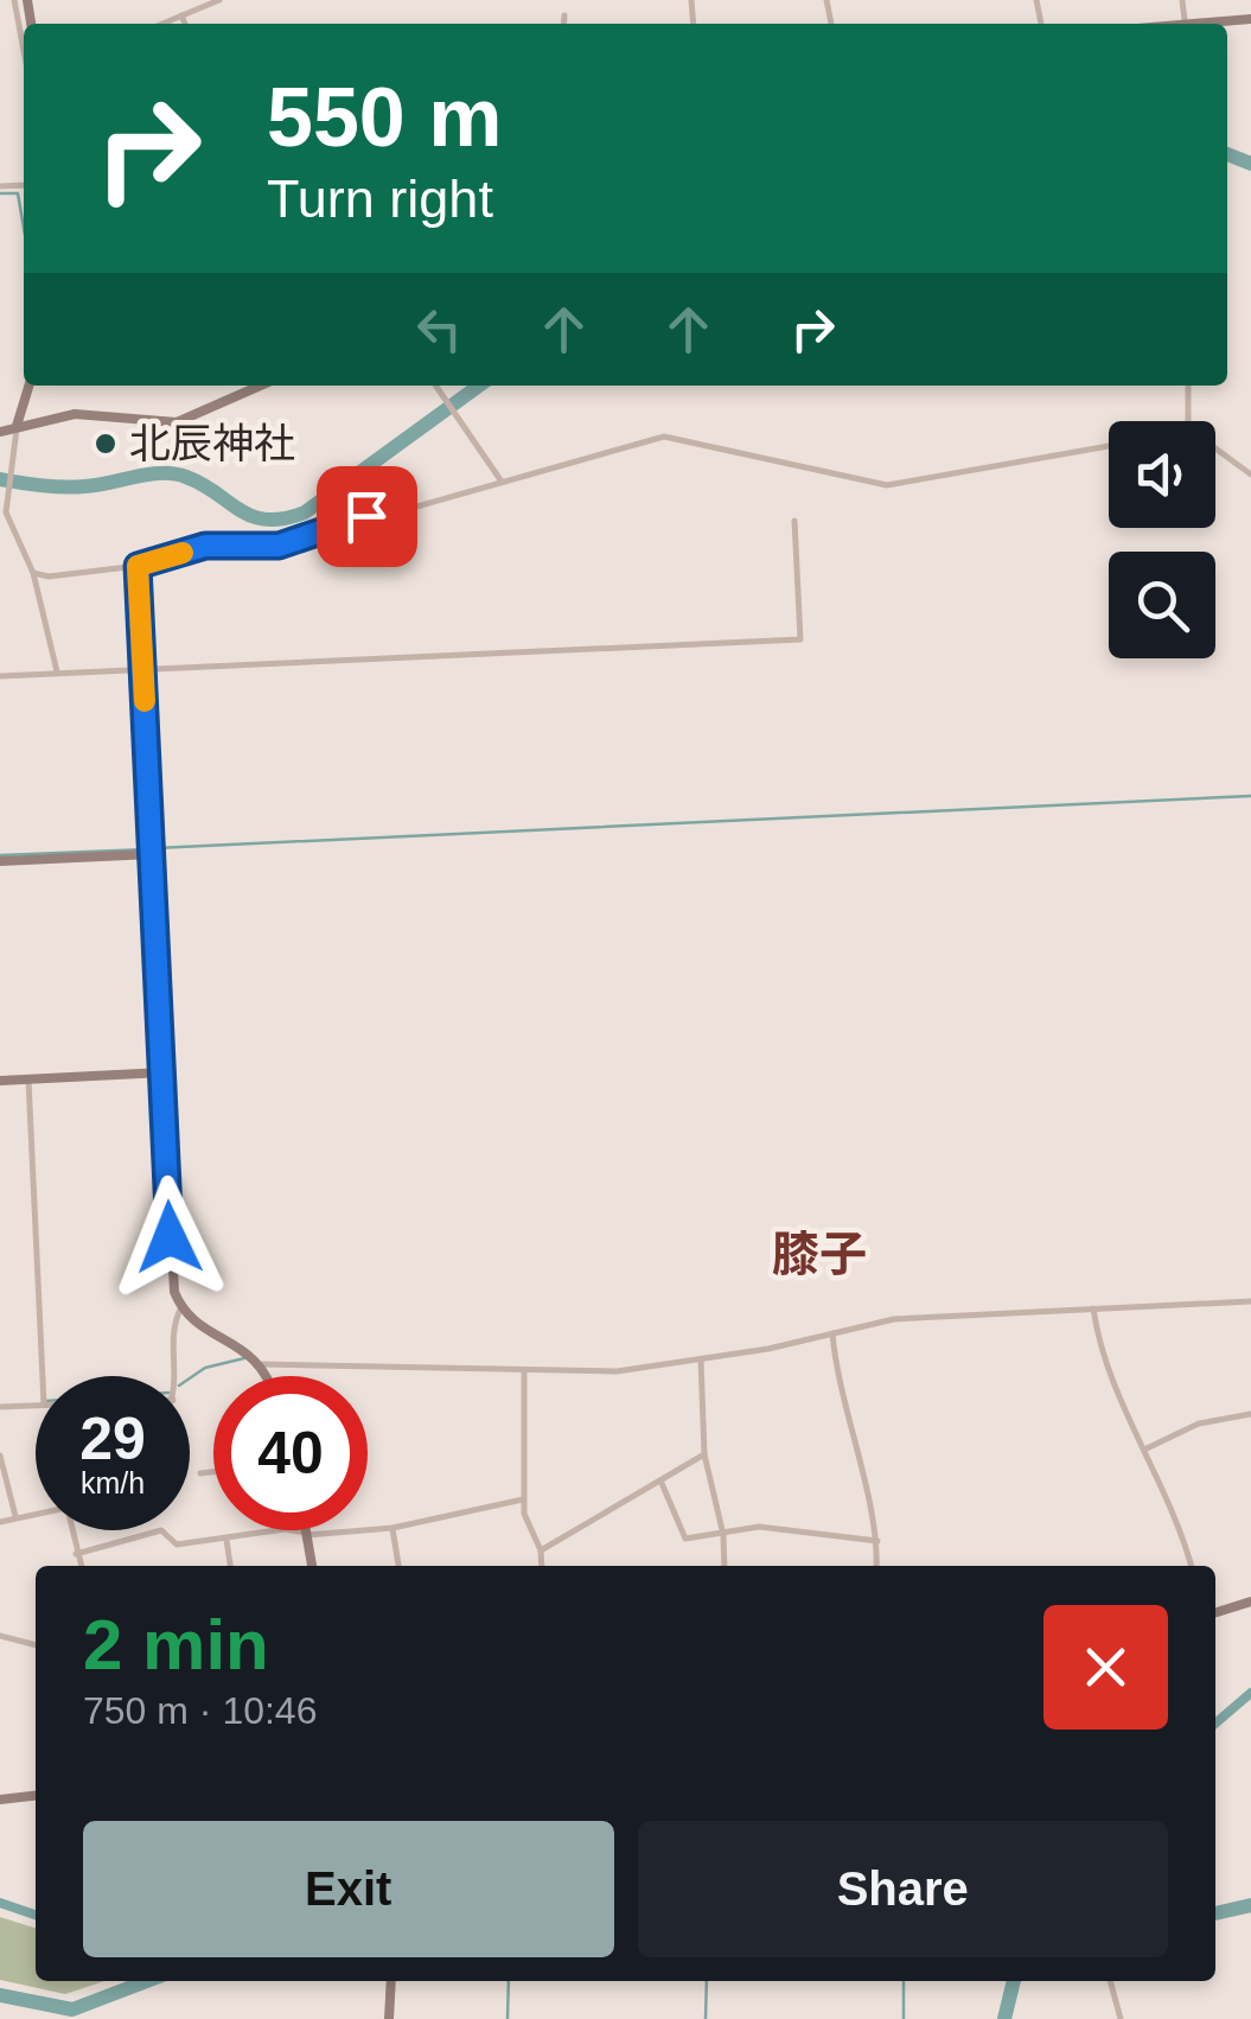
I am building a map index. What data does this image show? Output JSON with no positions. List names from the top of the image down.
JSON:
{
  "districts": ["膝子"],
  "places": ["北辰神社"],
  "page": {
    "turn": ["550 m", "Turn right"],
    "speed": "29 km/h",
    "limit": "40",
    "heading": ["2 min", "750 m · 10:46"],
    "buttons": ["Exit", "Share"]
  }
}
